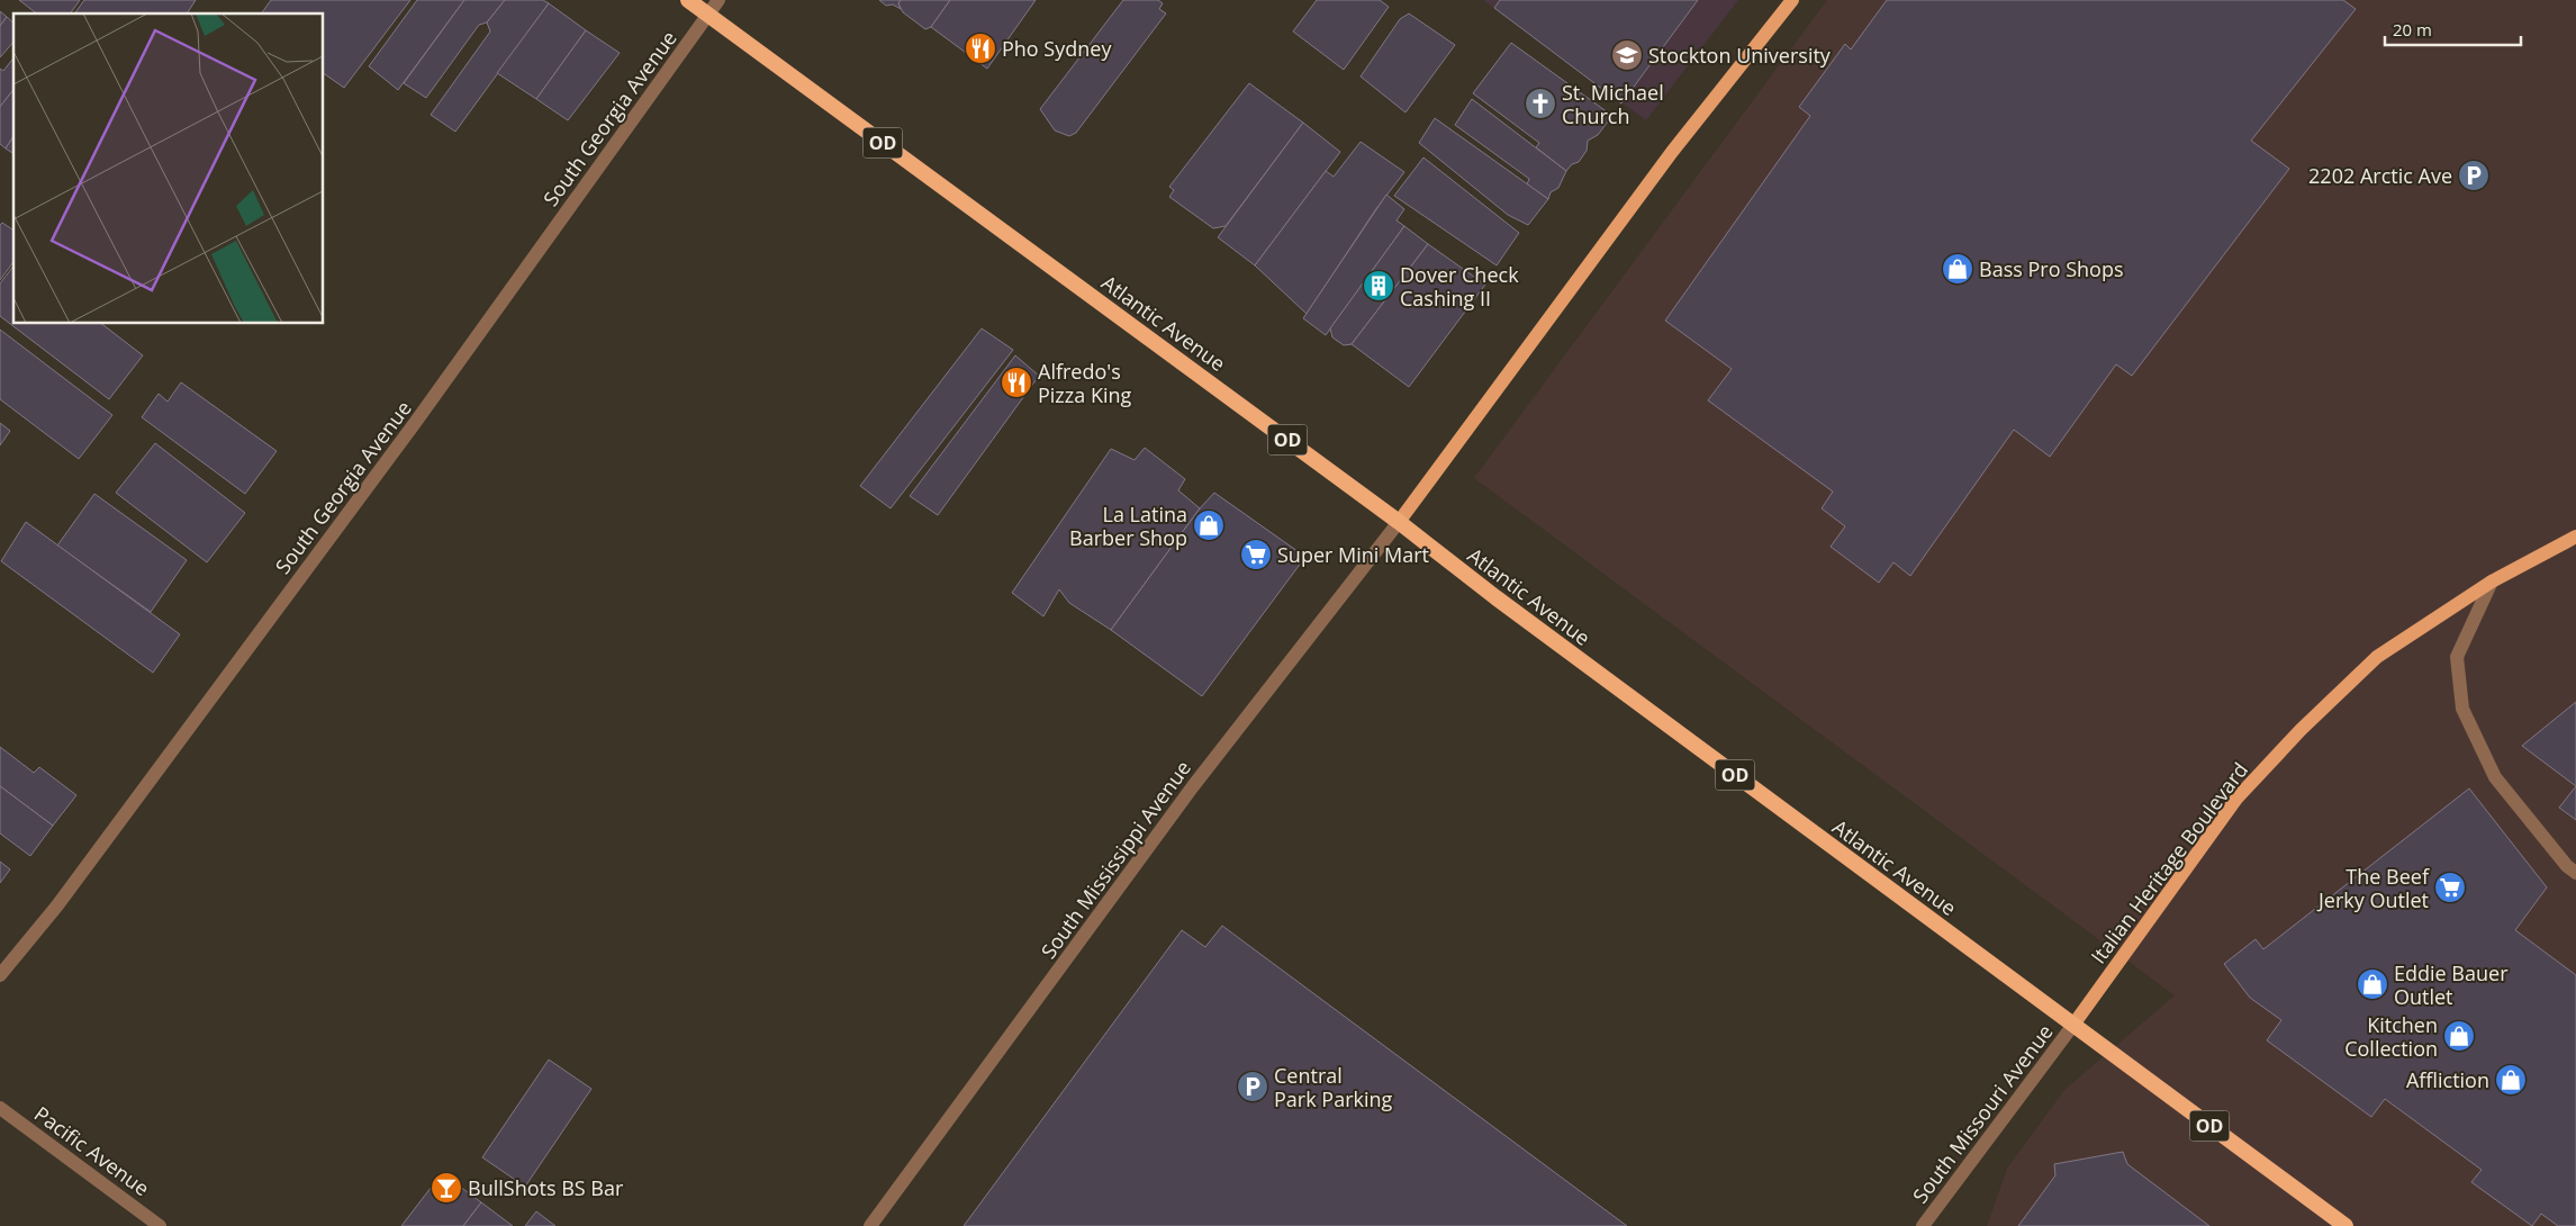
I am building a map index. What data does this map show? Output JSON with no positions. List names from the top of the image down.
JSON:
{
  "streets": {
    "highway": ["OD", "Atlantic Avenue"],
    "main road": ["Italian Heritage Boulevard"],
    "street": [
      "South Georgia Avenue",
      "South Mississippi Avenue",
      "South Missouri Avenue",
      "Pacific Avenue"
    ]
  },
  "crossings": [
    ["South Georgia Avenue", "Atlantic Avenue"],
    ["Atlantic Avenue", "South Mississippi Avenue"],
    ["Atlantic Avenue", "Italian Heritage Boulevard"],
    ["Atlantic Avenue", "South Missouri Avenue"],
    ["Italian Heritage Boulevard", "South Missouri Avenue"]
  ],
  "places": {
    "restaurant": ["Pho Sydney", "Alfredo's Pizza King"],
    "school or university": ["Stockton University"],
    "church": ["St. Michael Church"],
    "parking": ["2202 Arctic Ave", "Central Park Parking"],
    "shop": [
      "Bass Pro Shops",
      "La Latina Barber Shop",
      "Eddie Bauer Outlet",
      "Kitchen Collection",
      "Affliction"
    ],
    "building": ["Dover Check Cashing II"],
    "supermarket": ["Super Mini Mart", "The Beef Jerky Outlet"],
    "bar": ["BullShots BS Bar"]
  },
  "scale_bar": "20 m"
}
